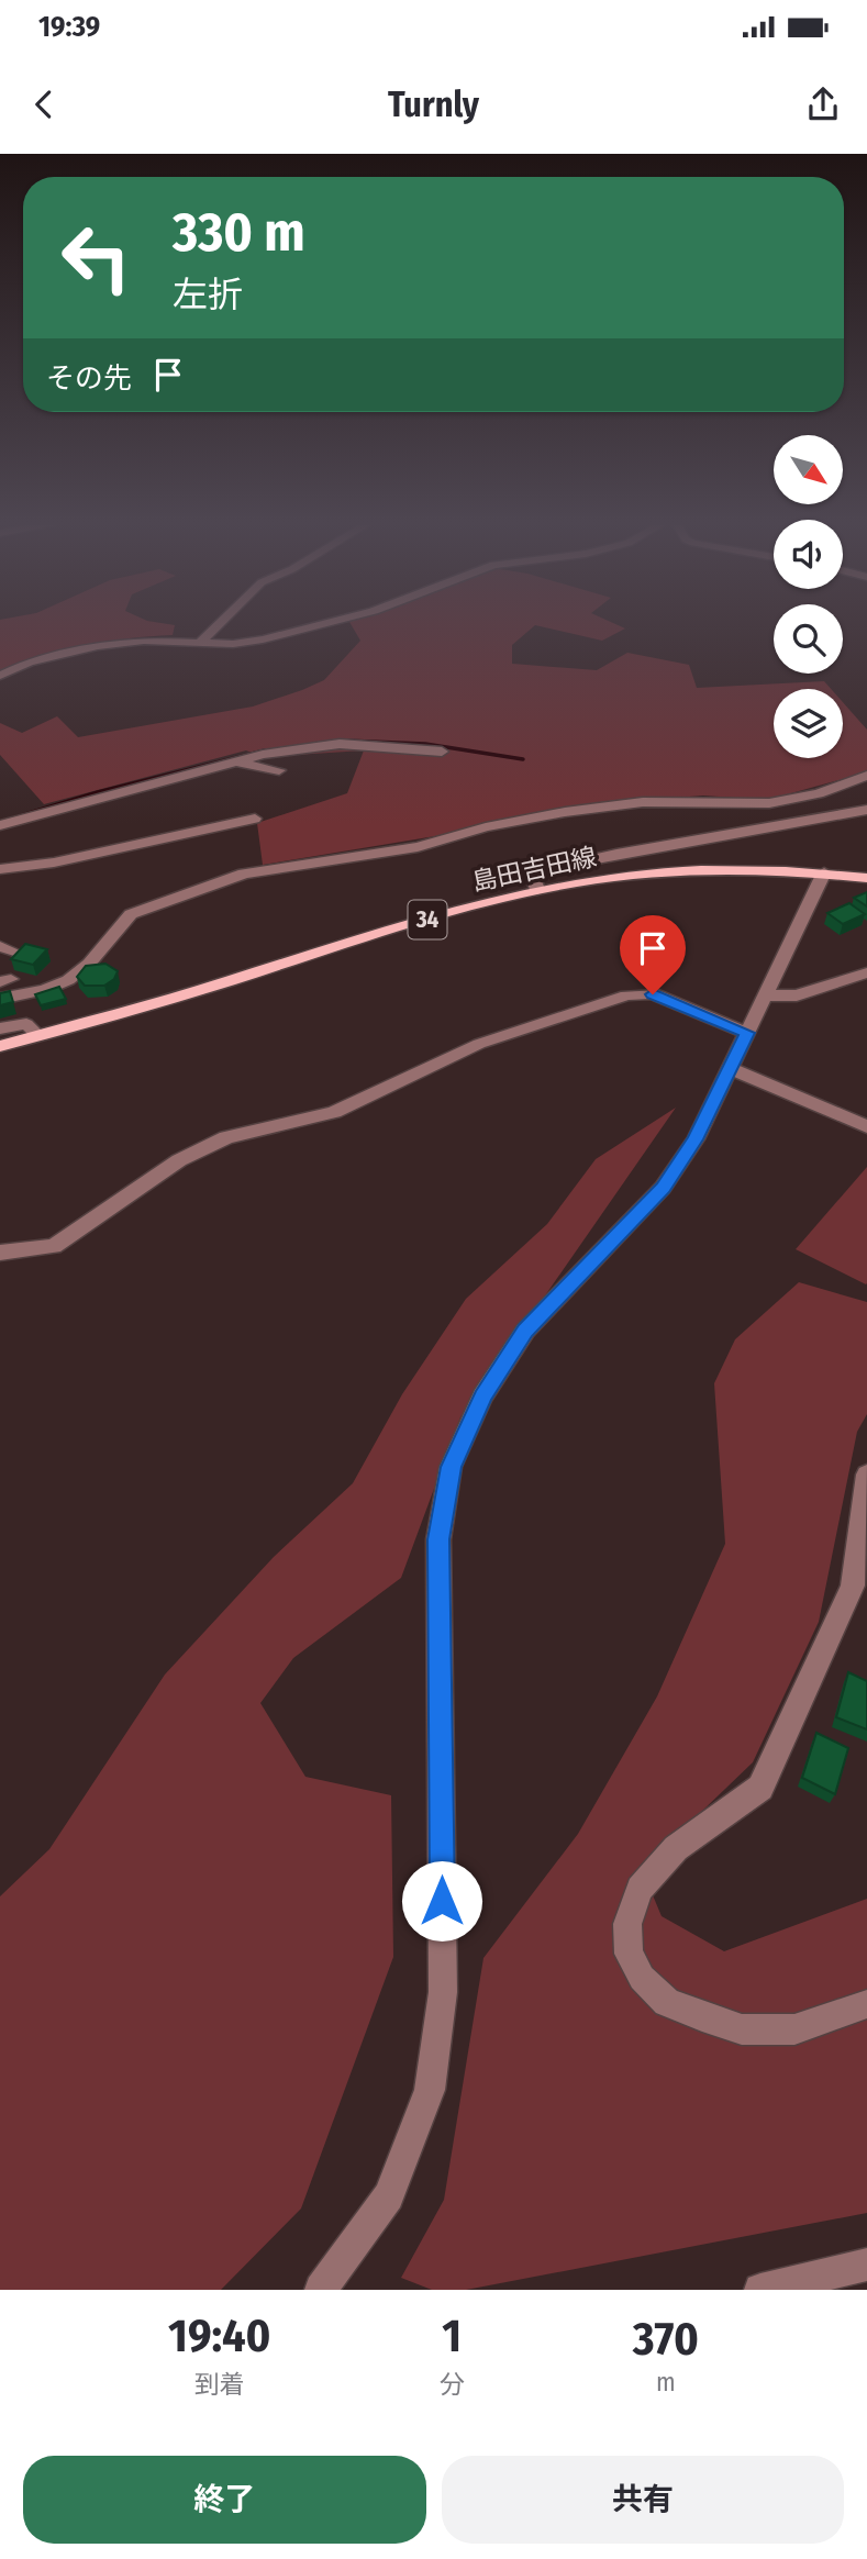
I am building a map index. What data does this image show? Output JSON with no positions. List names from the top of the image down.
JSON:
{
  "streets": {
    "main road": ["島田吉田線", "34"]
  },
  "north": "bottom right",
  "page": {
    "status": "19:39",
    "header": "Turnly",
    "turn": ["330 m", "左折"],
    "then": "その先",
    "eta": [
      "19:40",
      "到着",
      "1",
      "分",
      "370",
      "m"
    ],
    "buttons": ["終了", "共有"]
  }
}
